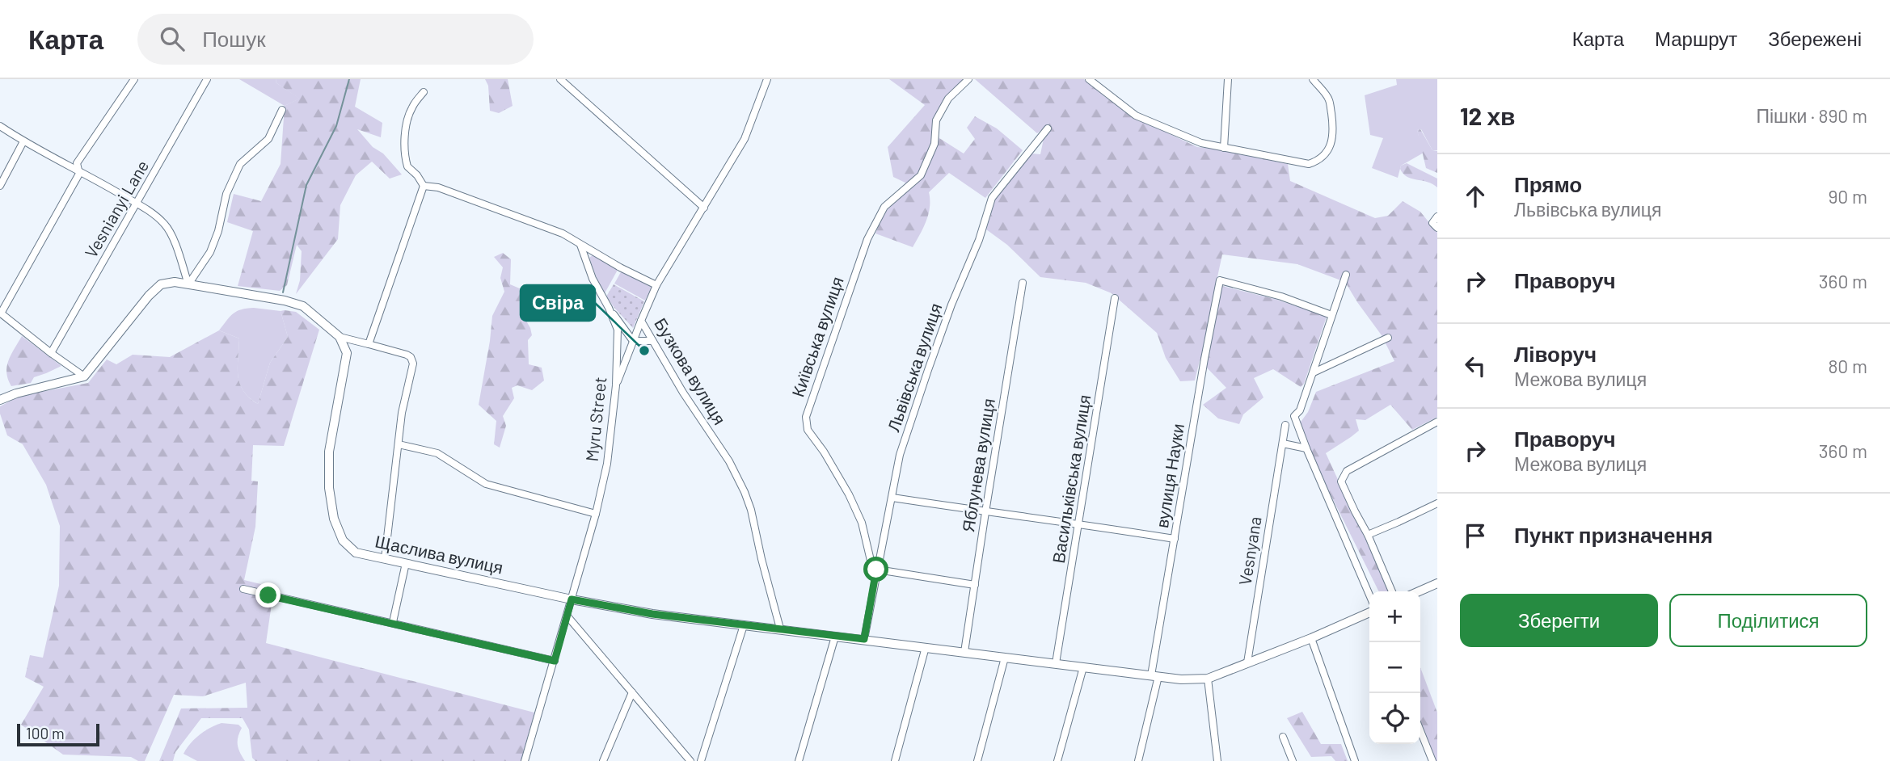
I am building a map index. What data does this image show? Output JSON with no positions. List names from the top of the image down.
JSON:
{
  "streets": {
    "street": [
      "Vesnianyi Lane",
      "Київська вулиця",
      "Львівська вулиця",
      "Бузкова вулиця",
      "Myru Street",
      "Яблунева вулиця",
      "вулиця Науки",
      "Васильківська вулиця",
      "Vesnyana",
      "Щаслива вулиця"
    ]
  },
  "crossings": [
    ["Київська вулиця", "Львівська вулиця"],
    ["Львівська вулиця", "Щаслива вулиця"],
    ["Бузкова вулиця", "Щаслива вулиця"],
    ["Myru Street", "Щаслива вулиця"],
    ["Яблунева вулиця", "Щаслива вулиця"],
    ["вулиця Науки", "Щаслива вулиця"],
    ["Васильківська вулиця", "Щаслива вулиця"],
    ["Vesnyana", "Щаслива вулиця"]
  ],
  "places": ["Свіра"],
  "scale_bar": "100 m",
  "page": {
    "header": "Карта",
    "search": "Пошук",
    "nav": ["Карта", "Маршрут", "Збережені"],
    "heading": ["12 хв", "Пішки · 890 m"],
    "list": [
      ["Прямо", "Львівська вулиця", "90 m"],
      ["Праворуч", "360 m"],
      ["Ліворуч", "Межова вулиця", "80 m"],
      ["Праворуч", "Межова вулиця", "360 m"],
      "Пункт призначення"
    ],
    "buttons": ["Зберегти", "Поділитися"],
    "map_buttons": ["+", "−"],
    "scale": "100 m"
  }
}
